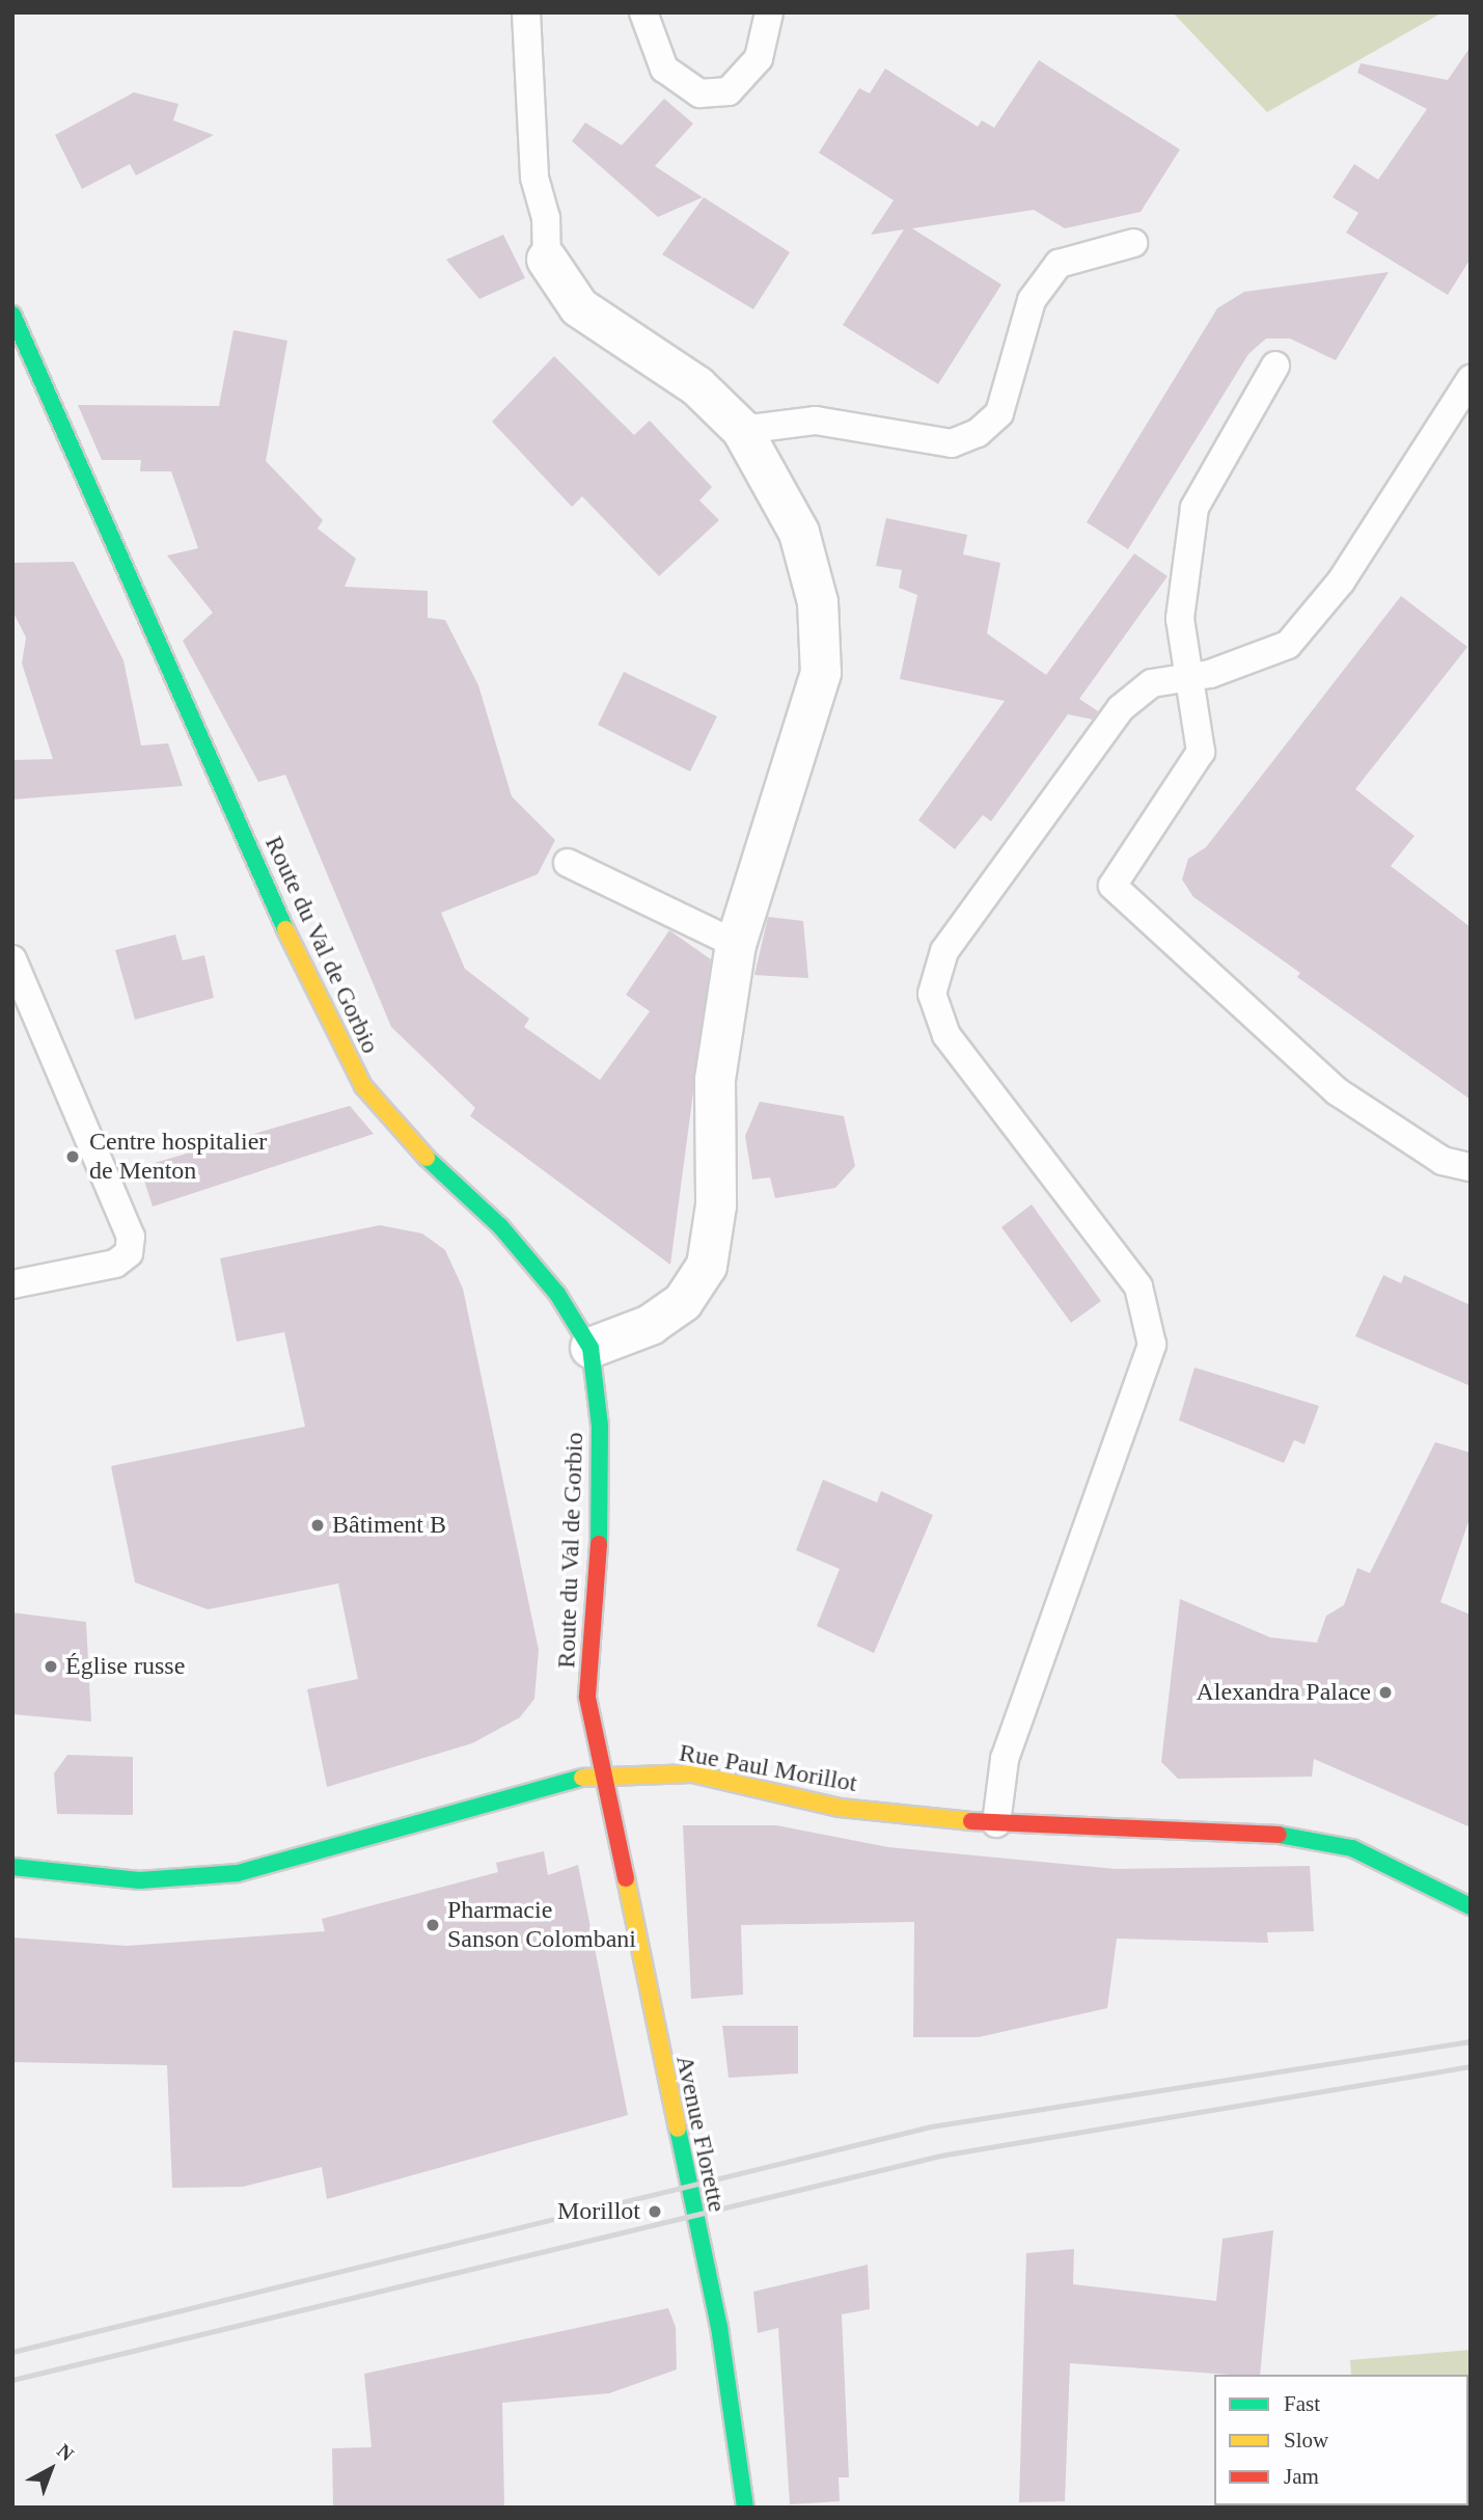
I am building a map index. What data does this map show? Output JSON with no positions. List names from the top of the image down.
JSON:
{
  "streets": {
    "street": ["Route du Val de Gorbio", "Rue Paul Morillot", "Avenue Florette"]
  },
  "crossings": [
    ["Route du Val de Gorbio", "Rue Paul Morillot"],
    ["Route du Val de Gorbio", "Avenue Florette"],
    ["Rue Paul Morillot", "Avenue Florette"]
  ],
  "places": [
    "Centre hospitalier de Menton",
    "Bâtiment B",
    "Église russe",
    "Alexandra Palace",
    "Pharmacie Sanson Colombani",
    "Morillot"
  ],
  "legend": ["Fast", "Slow", "Jam"],
  "north": "top right"
}
